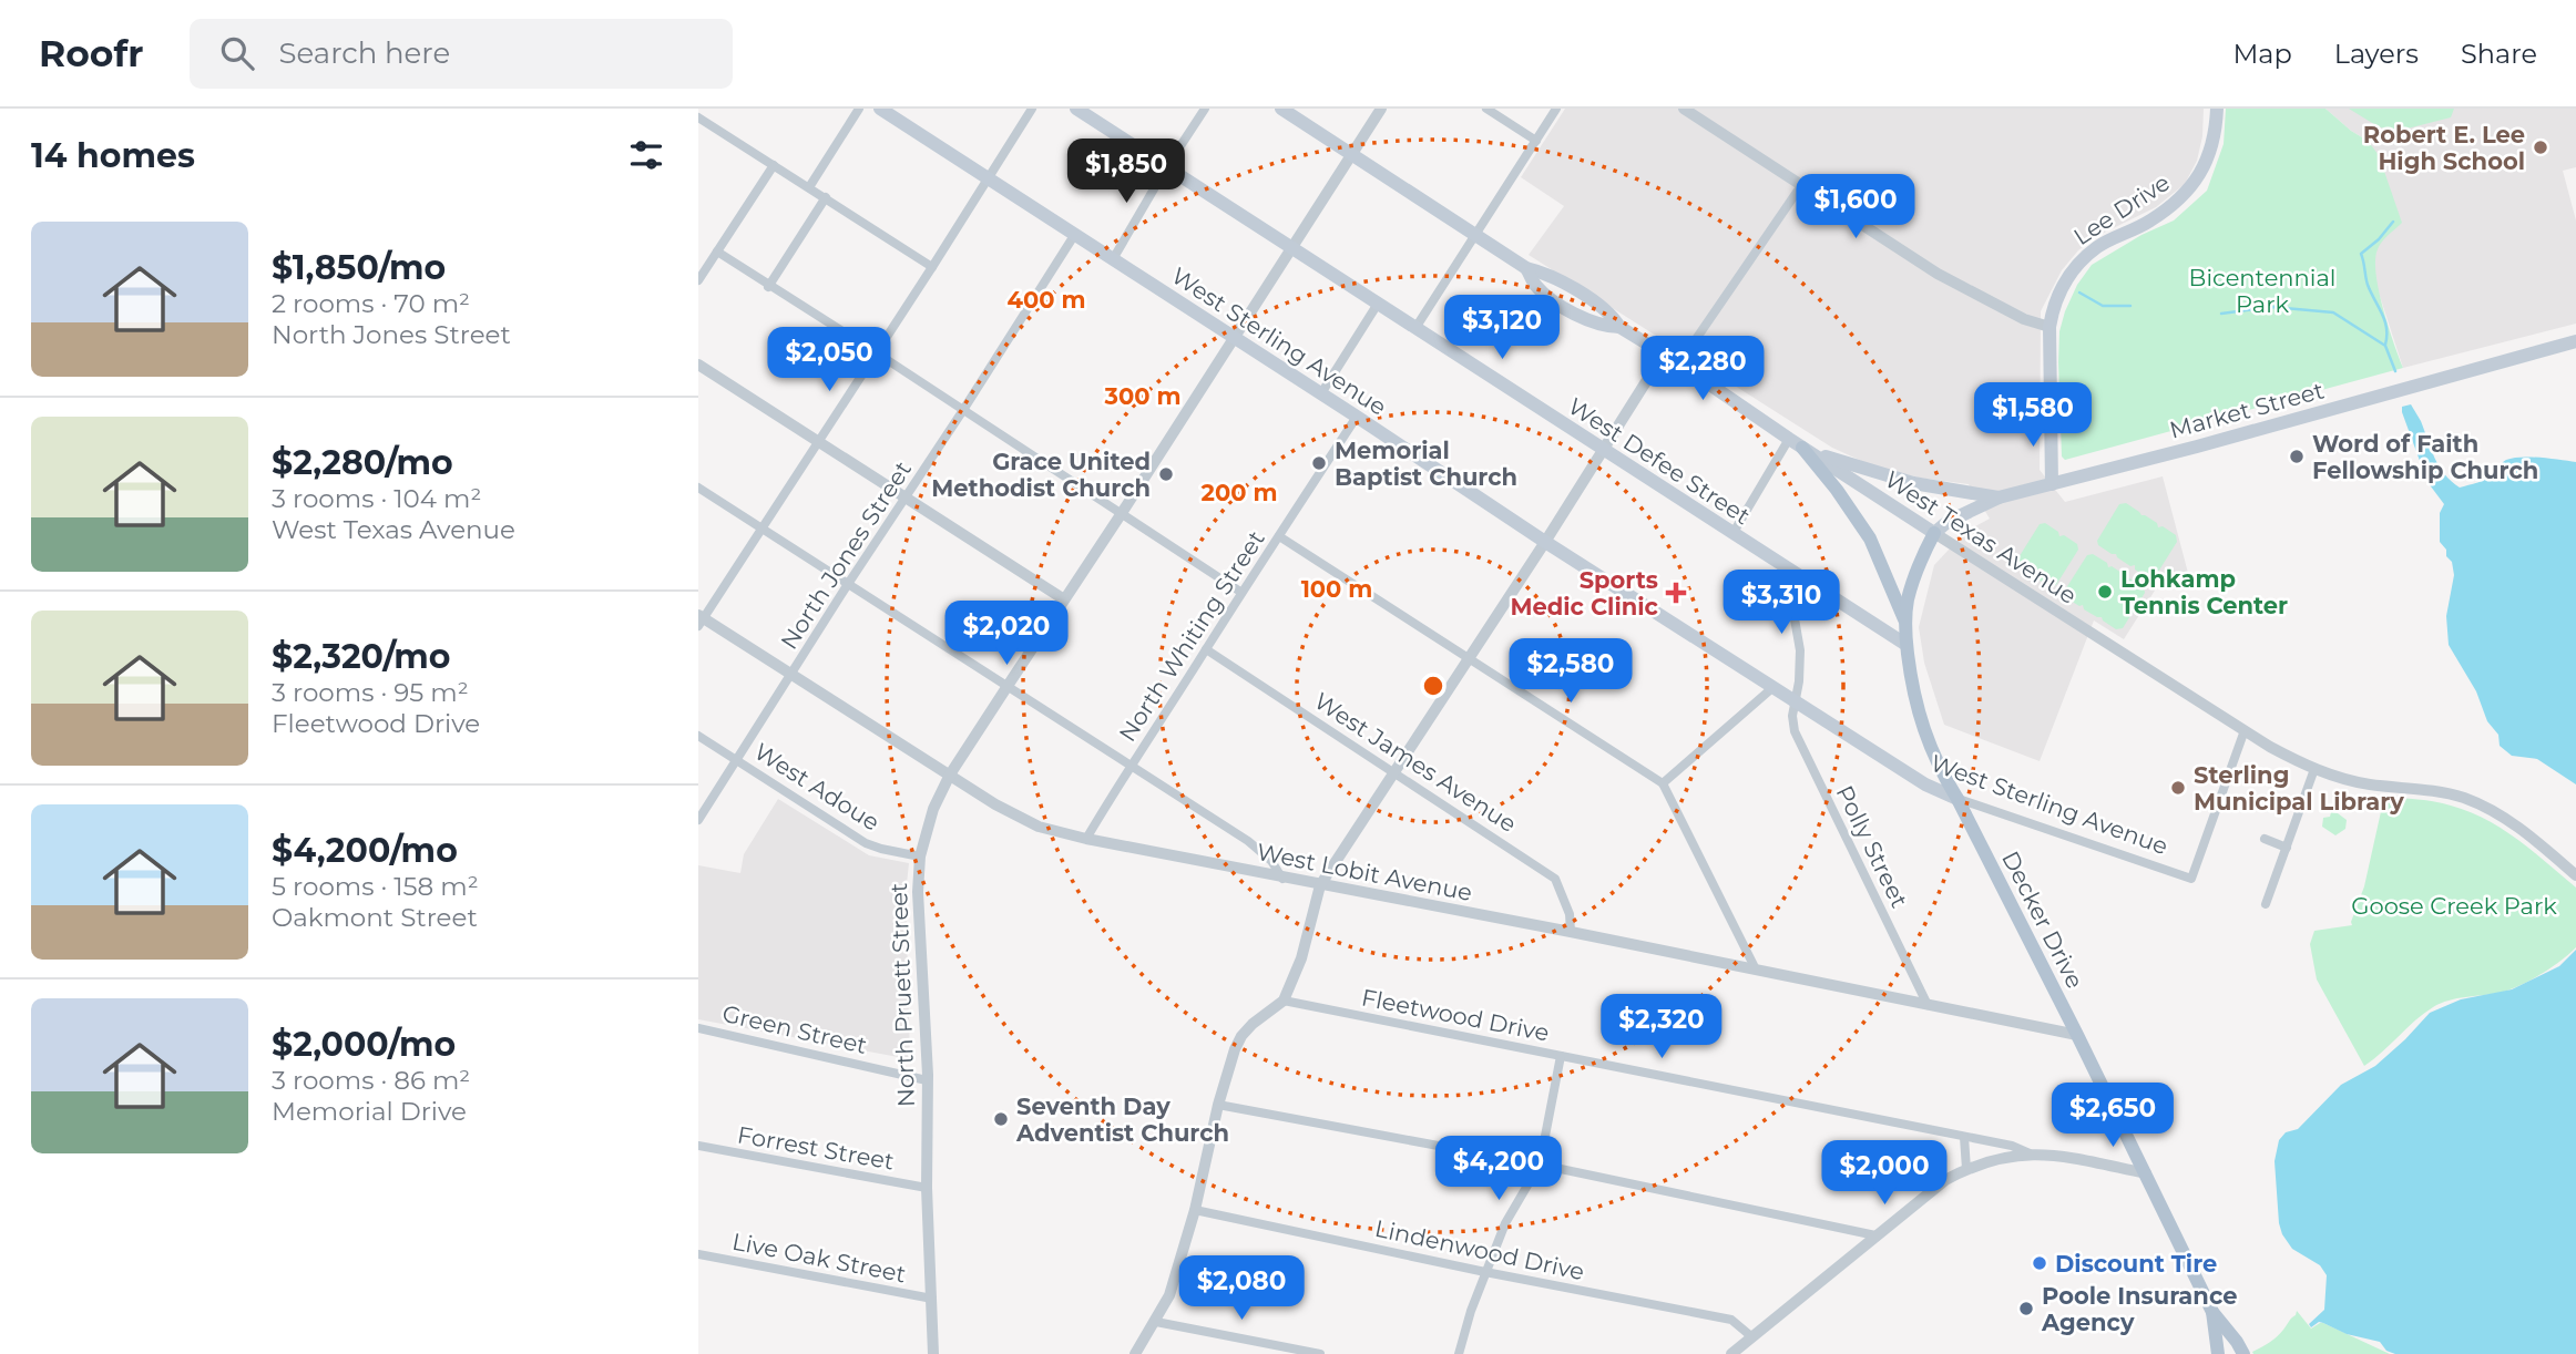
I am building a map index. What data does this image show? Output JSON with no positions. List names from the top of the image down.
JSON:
{
  "streets": {
    "main road": [
      "Lee Drive",
      "West Sterling Avenue",
      "Market Street",
      "West Defee Street",
      "West Texas Avenue",
      "Decker Drive"
    ],
    "street": [
      "North Jones Street",
      "North Whiting Street",
      "West James Avenue",
      "West Adoue",
      "Polly Street",
      "West Lobit Avenue",
      "North Pruett Street",
      "Fleetwood Drive",
      "Green Street",
      "Forrest Street",
      "Lindenwood Drive",
      "Live Oak Street"
    ]
  },
  "crossings": [
    ["Lee Drive", "Market Street"],
    ["West Sterling Avenue", "West Texas Avenue"],
    ["West Sterling Avenue", "North Jones Street"],
    ["West Sterling Avenue", "North Whiting Street"],
    ["West Sterling Avenue", "Polly Street"],
    ["West Sterling Avenue", "Decker Drive"],
    ["West Sterling Avenue", "North Pruett Street"],
    ["Market Street", "West Texas Avenue"],
    ["Market Street", "Decker Drive"],
    ["West Defee Street", "Polly Street"],
    ["West Defee Street", "Decker Drive"],
    ["West Defee Street", "North Pruett Street"],
    ["West Texas Avenue", "Decker Drive"],
    ["West Texas Avenue", "North Pruett Street"],
    ["North Jones Street", "West Adoue"],
    ["North Jones Street", "West Lobit Avenue"],
    ["North Whiting Street", "West James Avenue"],
    ["North Whiting Street", "West Lobit Avenue"],
    ["West James Avenue", "West Lobit Avenue"],
    ["West Adoue", "North Pruett Street"],
    ["Polly Street", "West Lobit Avenue"],
    ["West Lobit Avenue", "Decker Drive"],
    ["West Lobit Avenue", "North Pruett Street"],
    ["North Pruett Street", "Green Street"],
    ["North Pruett Street", "Forrest Street"],
    ["North Pruett Street", "Live Oak Street"]
  ],
  "parks": ["Bicentennial Park", "Goose Creek Park"],
  "places": {
    "other": [
      "Robert E. Lee High School",
      "Word of Faith Fellowship Church",
      "Memorial Baptist Church",
      "Grace United Methodist Church",
      "Lohkamp Tennis Center",
      "Sterling Municipal Library",
      "Seventh Day Adventist Church",
      "Discount Tire",
      "Poole Insurance Agency"
    ],
    "health": ["Sports Medic Clinic"]
  },
  "page": {
    "header": "Roofr",
    "search": "Search here",
    "nav": ["Map", "Layers", "Share"],
    "heading": "14 homes",
    "price": [
      "$1,850",
      "$1,600",
      "$3,120",
      "$2,050",
      "$2,280",
      "$1,580",
      "$3,310",
      "$2,020",
      "$2,580",
      "$2,320",
      "$2,650",
      "$4,200",
      "$2,000",
      "$2,080"
    ],
    "list": [
      {
        "name": "$1,850/mo",
        "note": "2 rooms · 70 m² · North Jones Street"
      },
      {
        "name": "$2,280/mo",
        "note": "3 rooms · 104 m² · West Texas Avenue"
      },
      {
        "name": "$2,320/mo",
        "note": "3 rooms · 95 m² · Fleetwood Drive"
      },
      {
        "name": "$4,200/mo",
        "note": "5 rooms · 158 m² · Oakmont Street"
      },
      {
        "name": "$2,000/mo",
        "note": "3 rooms · 86 m² · Memorial Drive"
      }
    ]
  },
  "rings": [
    "400 m",
    "300 m",
    "200 m",
    "100 m"
  ]
}
